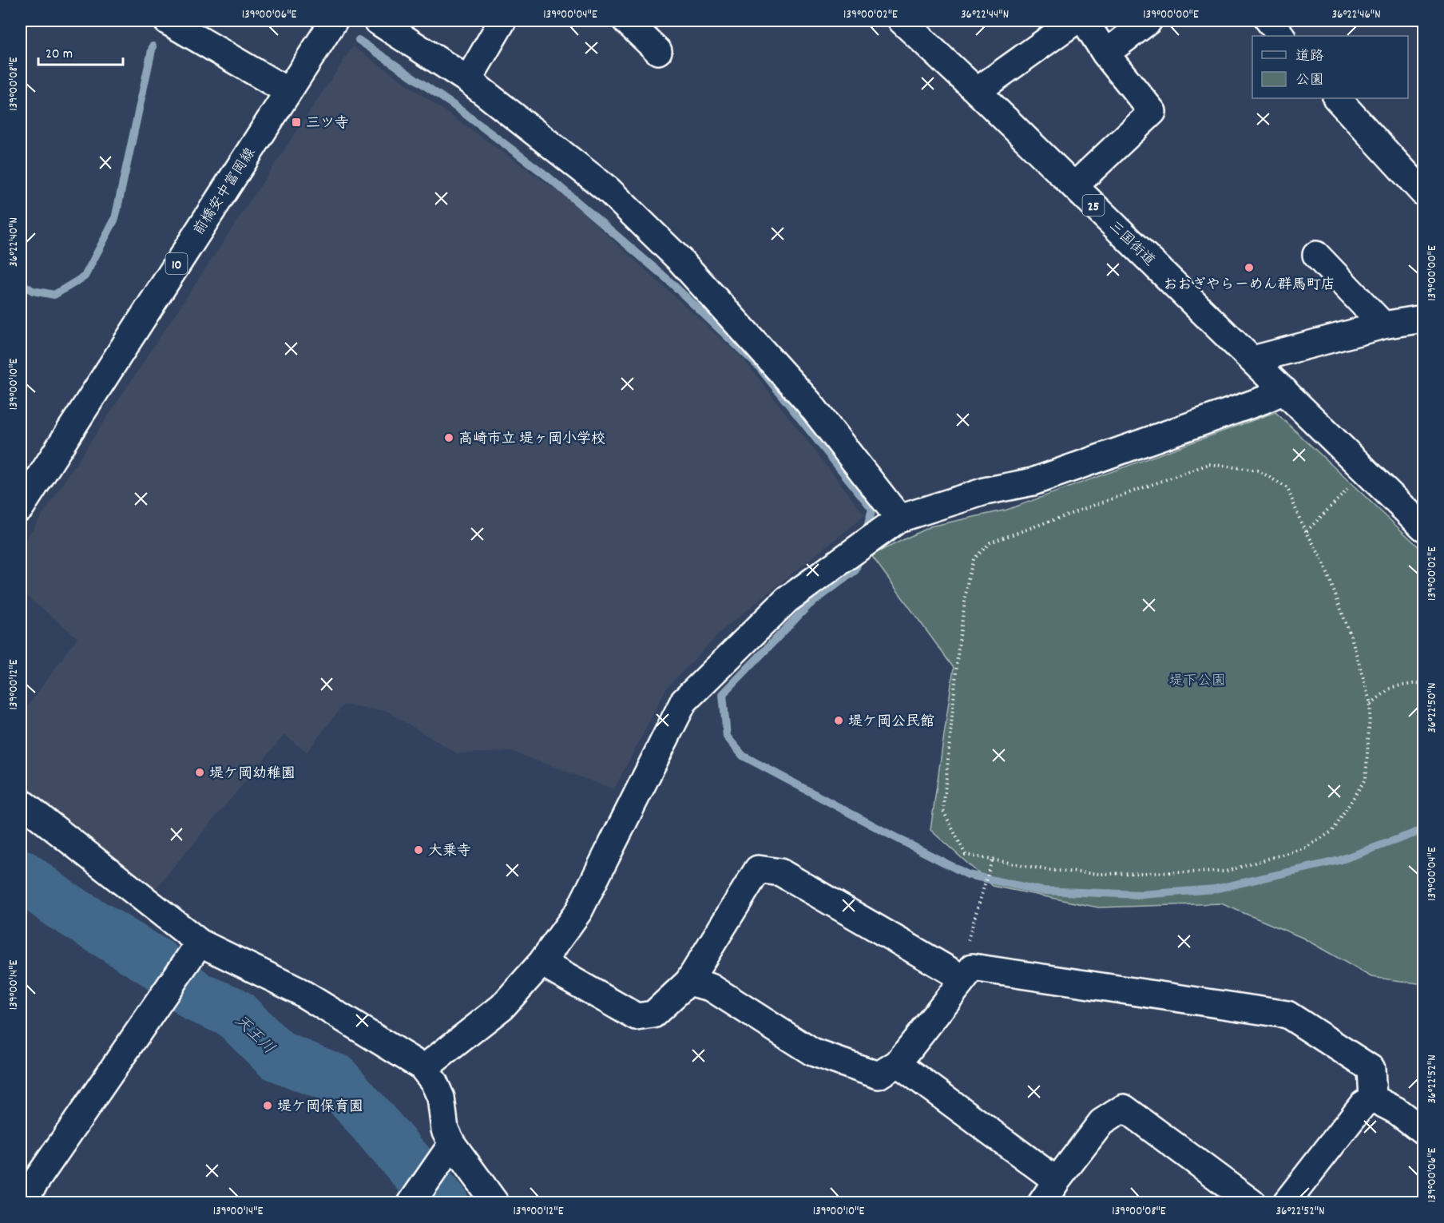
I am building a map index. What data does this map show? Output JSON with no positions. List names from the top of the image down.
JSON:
{
  "streets": {
    "street": [
      "前橋安中富岡線",
      "25",
      "三国街道",
      "10"
    ]
  },
  "water": ["天王川"],
  "parks": ["堤下公園"],
  "places": {
    "transit": ["三ツ寺"],
    "other": [
      "おおぎやらーめん群馬町店",
      "高崎市立 堤ヶ岡小学校",
      "堤ケ岡公民館",
      "堤ケ岡幼稚園",
      "大乗寺",
      "堤ケ岡保育園"
    ]
  },
  "legend": ["道路", "公園"],
  "scale_bar": "20 m",
  "coordinates": [
    "139°00'06\"E",
    "139°00'04\"E",
    "139°00'02\"E",
    "36°22'44\"N",
    "139°00'00\"E",
    "36°22'46\"N",
    "139°00'08\"E",
    "36°22'40\"N",
    "139°00'10\"E",
    "139°00'12\"E",
    "36°22'50\"N",
    "139°00'14\"E",
    "36°22'52\"N"
  ]
}
